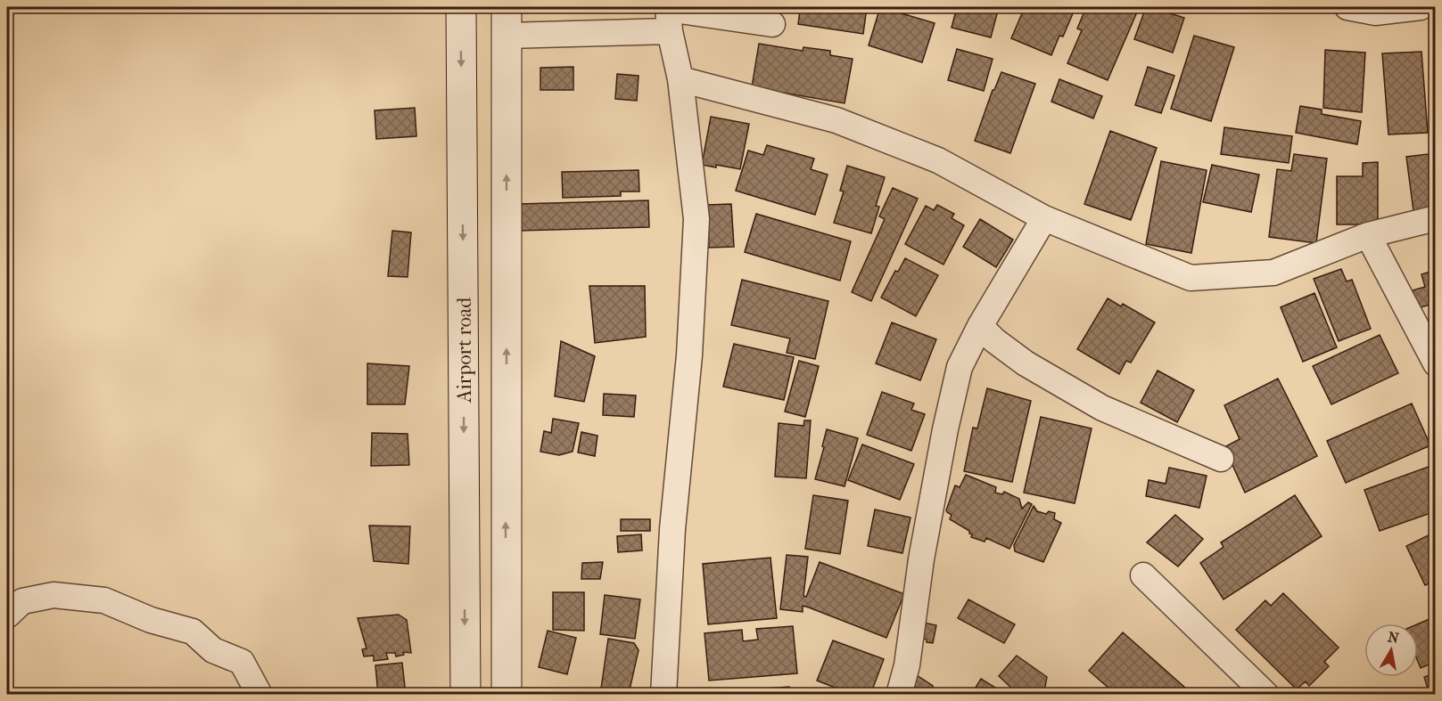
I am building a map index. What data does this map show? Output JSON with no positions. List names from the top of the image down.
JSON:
{
  "streets": {
    "main road": ["Airport road"]
  },
  "north": "top"
}
